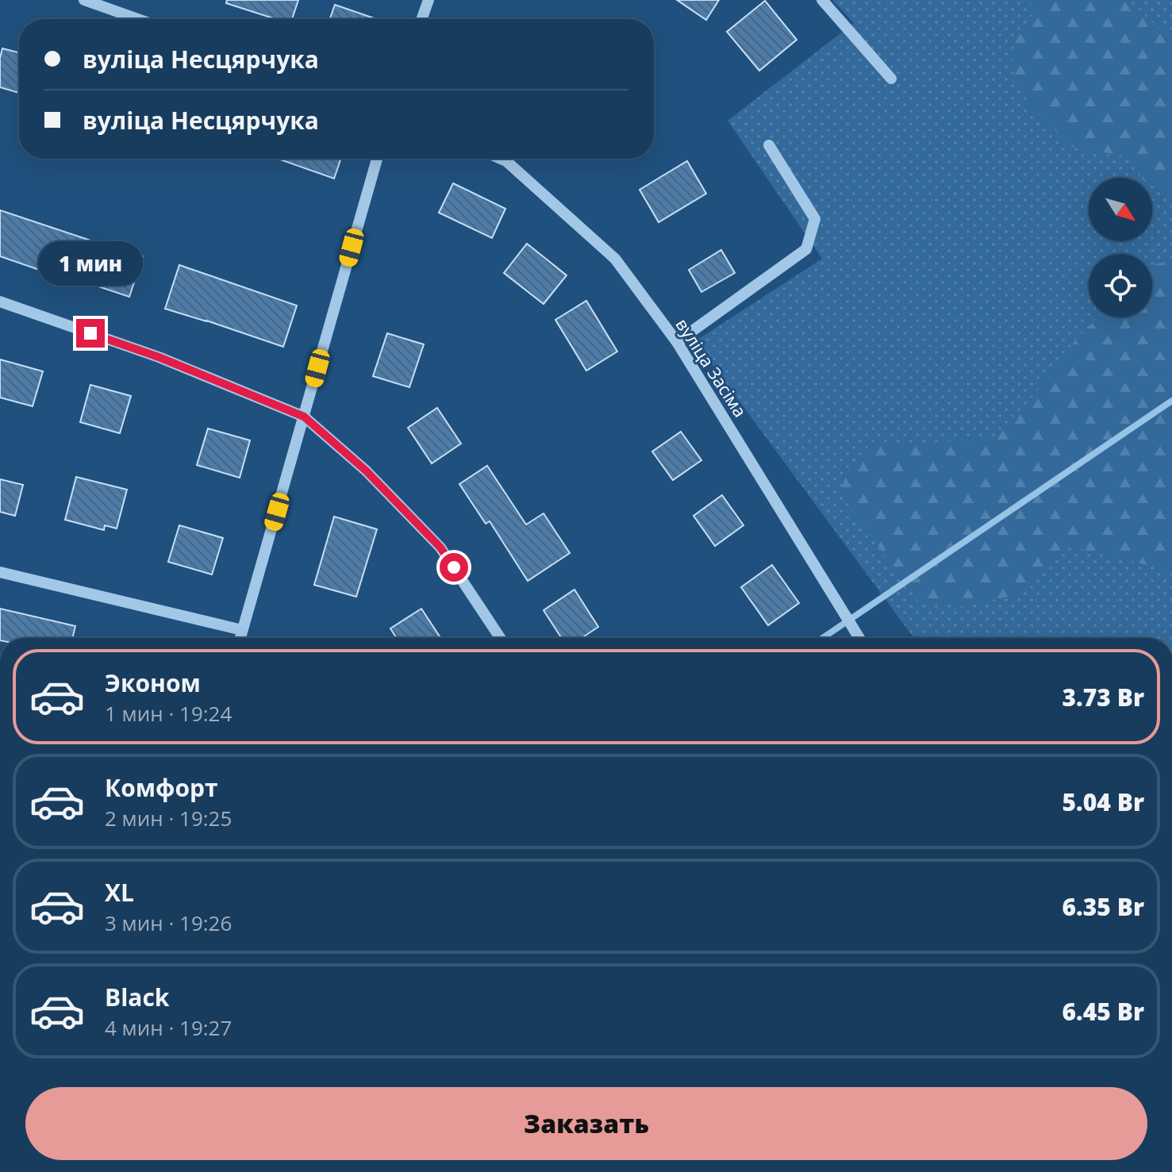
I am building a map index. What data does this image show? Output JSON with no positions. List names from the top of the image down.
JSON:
{
  "streets": {
    "street": ["вуліца Засіма"]
  },
  "north": "bottom right",
  "page": {
    "banner": ["вуліца Несцярчука", "вуліца Несцярчука"],
    "bubble": "1 мин",
    "list": [
      {
        "name": "Эконом",
        "note": "1 мин · 19:24",
        "value": "3.73 Br"
      },
      {
        "name": "Комфорт",
        "note": "2 мин · 19:25",
        "value": "5.04 Br"
      },
      {
        "name": "XL",
        "note": "3 мин · 19:26",
        "value": "6.35 Br"
      },
      {
        "name": "Black",
        "note": "4 мин · 19:27",
        "value": "6.45 Br"
      }
    ],
    "buttons": "Заказать"
  }
}
